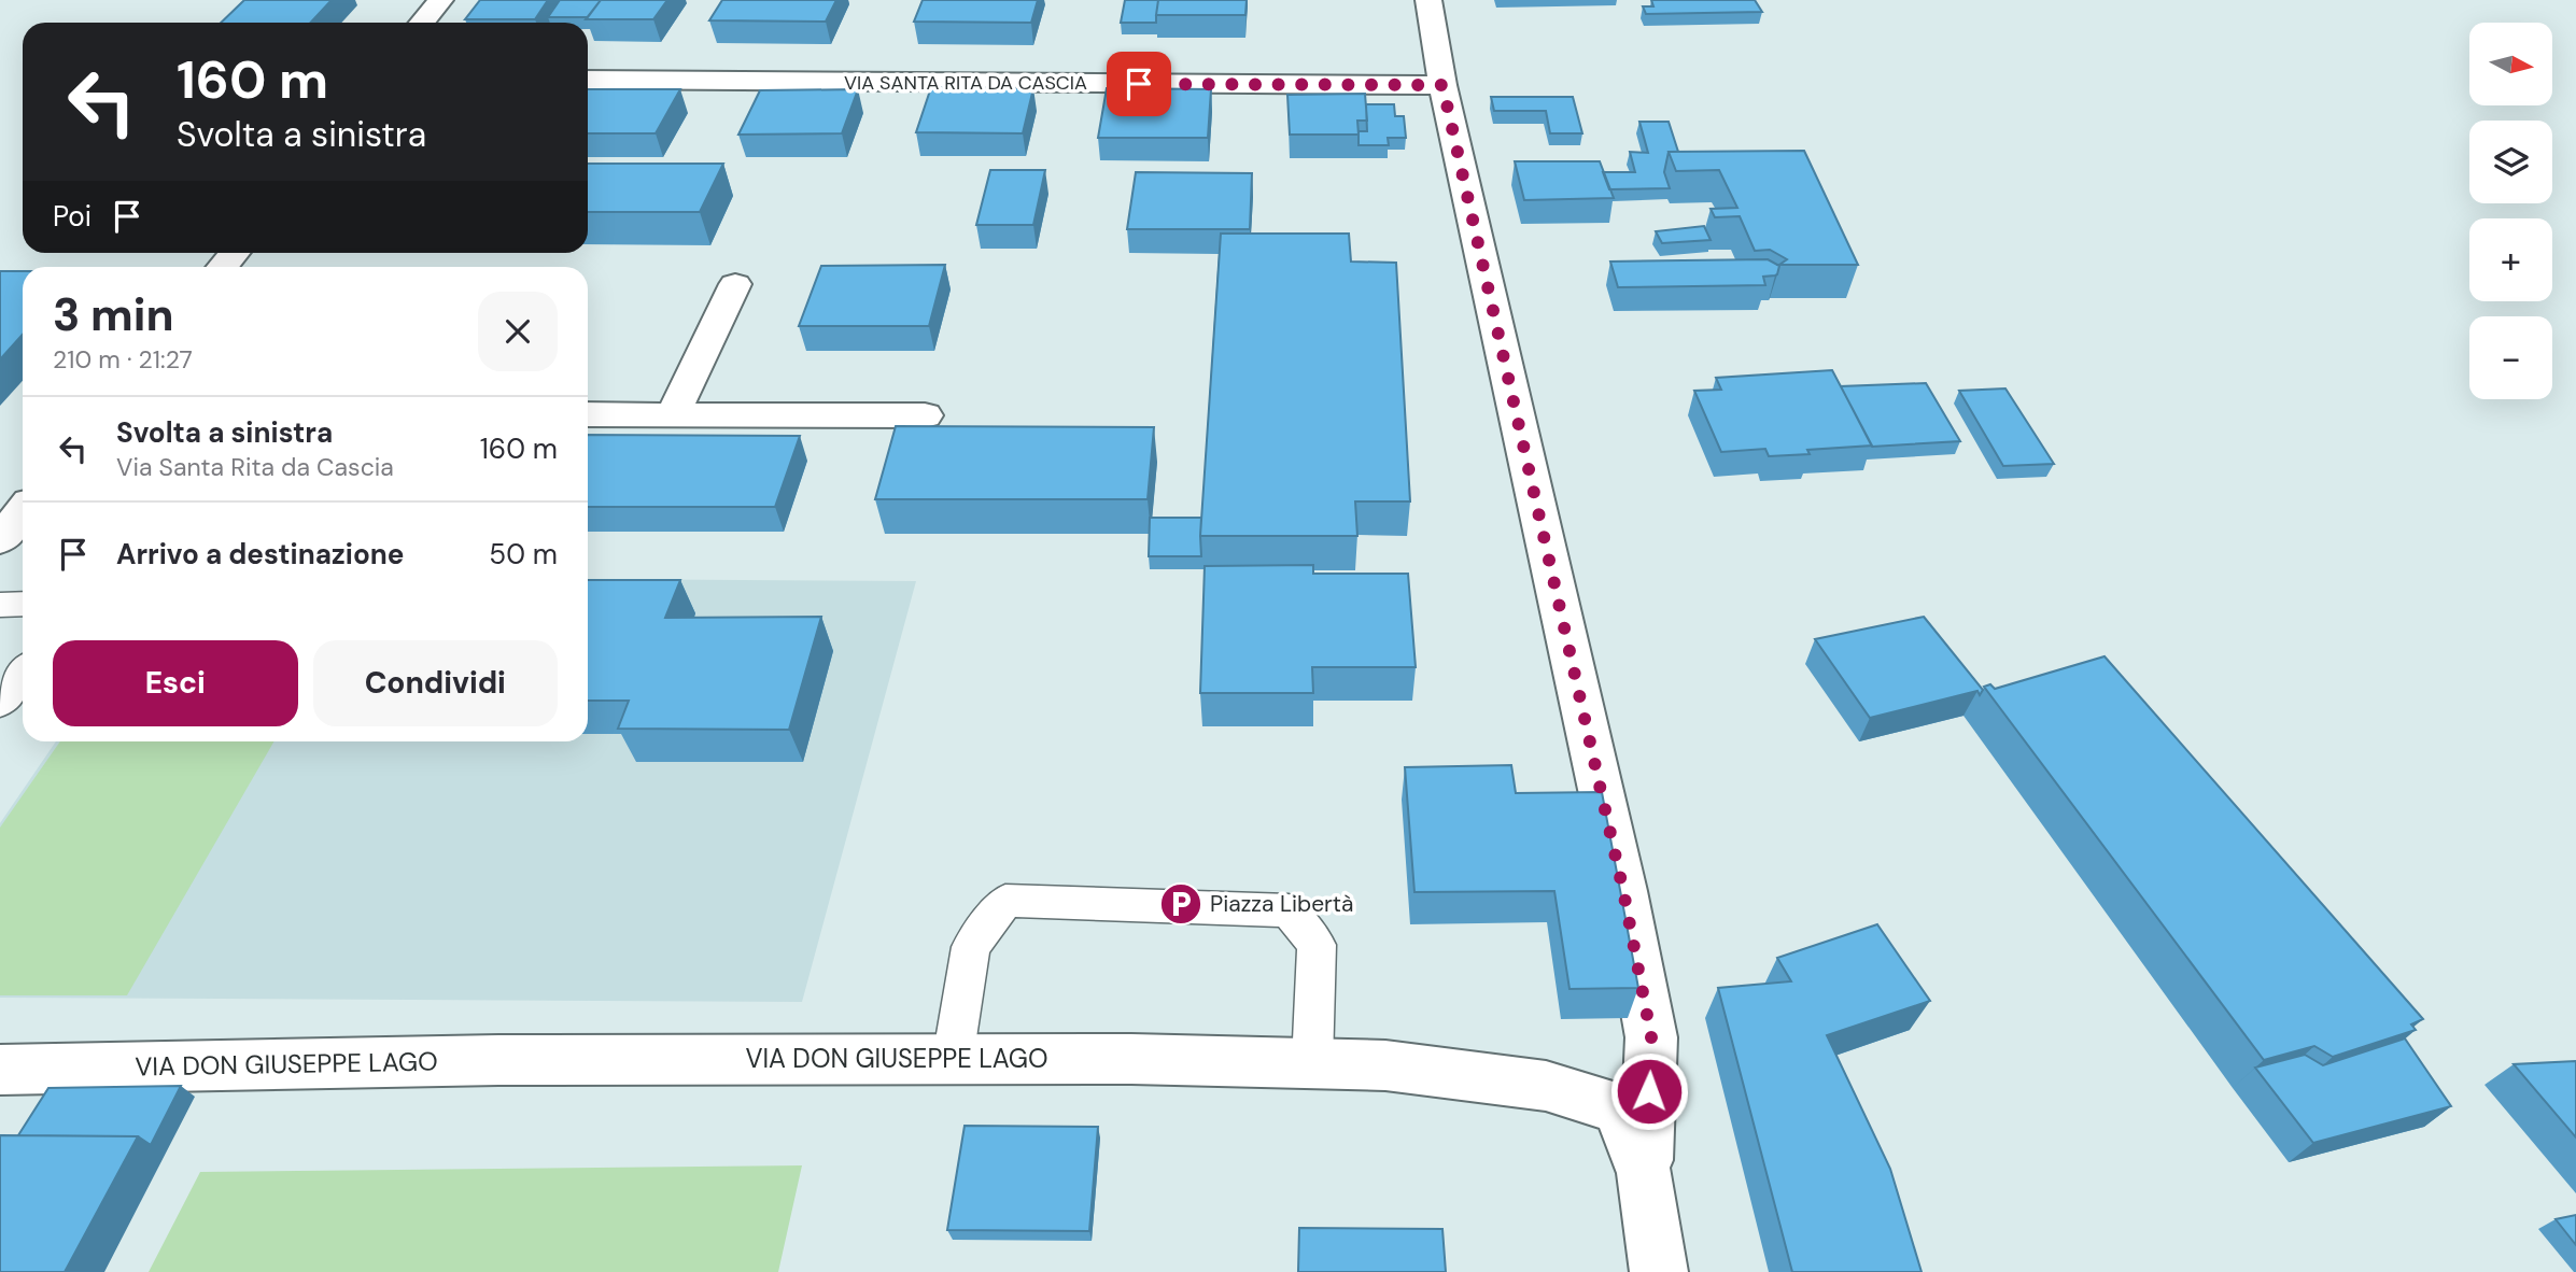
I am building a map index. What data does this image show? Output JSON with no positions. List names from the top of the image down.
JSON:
{
  "streets": {
    "street": ["VIA SANTA RITA DA CASCIA", "VIA DON GIUSEPPE LAGO"]
  },
  "places": {
    "parking": ["Piazza Libertà"]
  },
  "north": "right",
  "page": {
    "map_buttons": ["+", "−"],
    "turn": ["160 m", "Svolta a sinistra"],
    "then": "Poi",
    "heading": ["3 min", "210 m · 21:27"],
    "list": [
      {
        "name": "Svolta a sinistra",
        "note": "Via Santa Rita da Cascia",
        "value": "160 m"
      },
      {
        "name": "Arrivo a destinazione",
        "value": "50 m"
      }
    ],
    "buttons": ["Esci", "Condividi"]
  }
}
